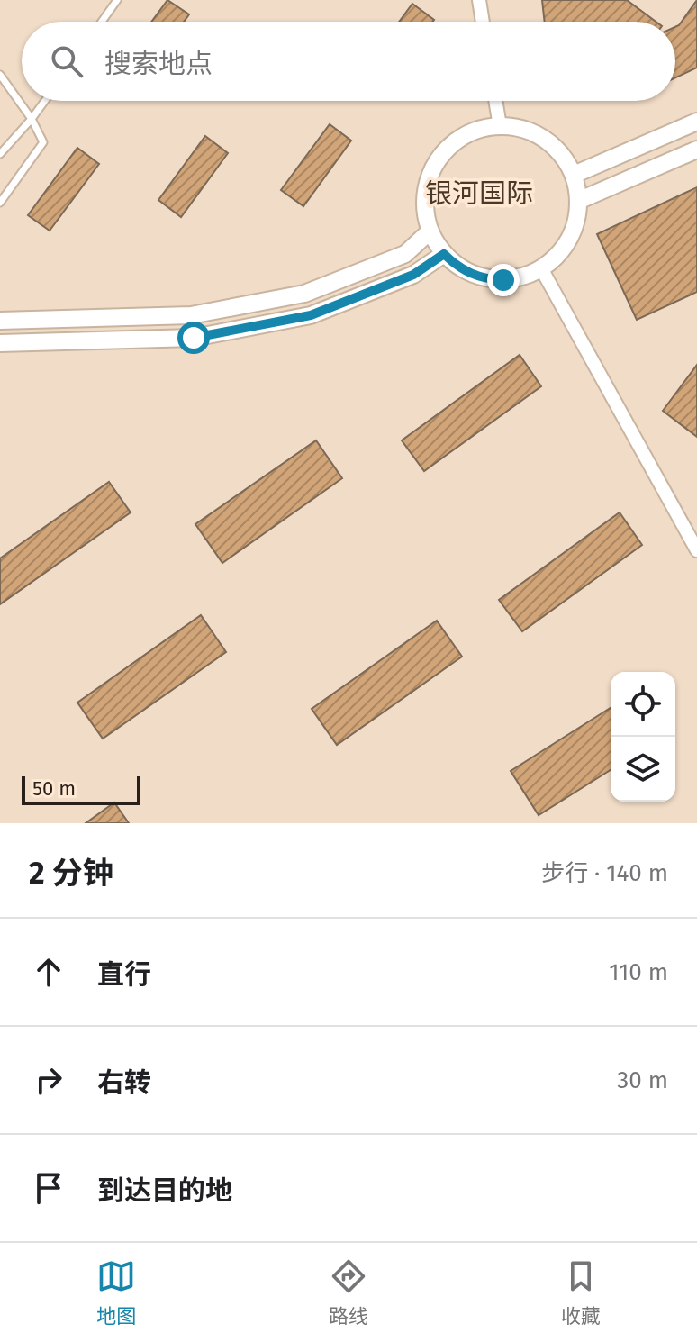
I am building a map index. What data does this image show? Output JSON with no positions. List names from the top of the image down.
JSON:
{
  "districts": ["银河国际"],
  "scale_bar": "50 m",
  "page": {
    "search": "搜索地点",
    "scale": "50 m",
    "heading": ["2 分钟", "步行 · 140 m"],
    "list": [
      ["直行", "110 m"],
      ["右转", "30 m"],
      "到达目的地"
    ],
    "nav": ["地图", "路线", "收藏"]
  }
}
